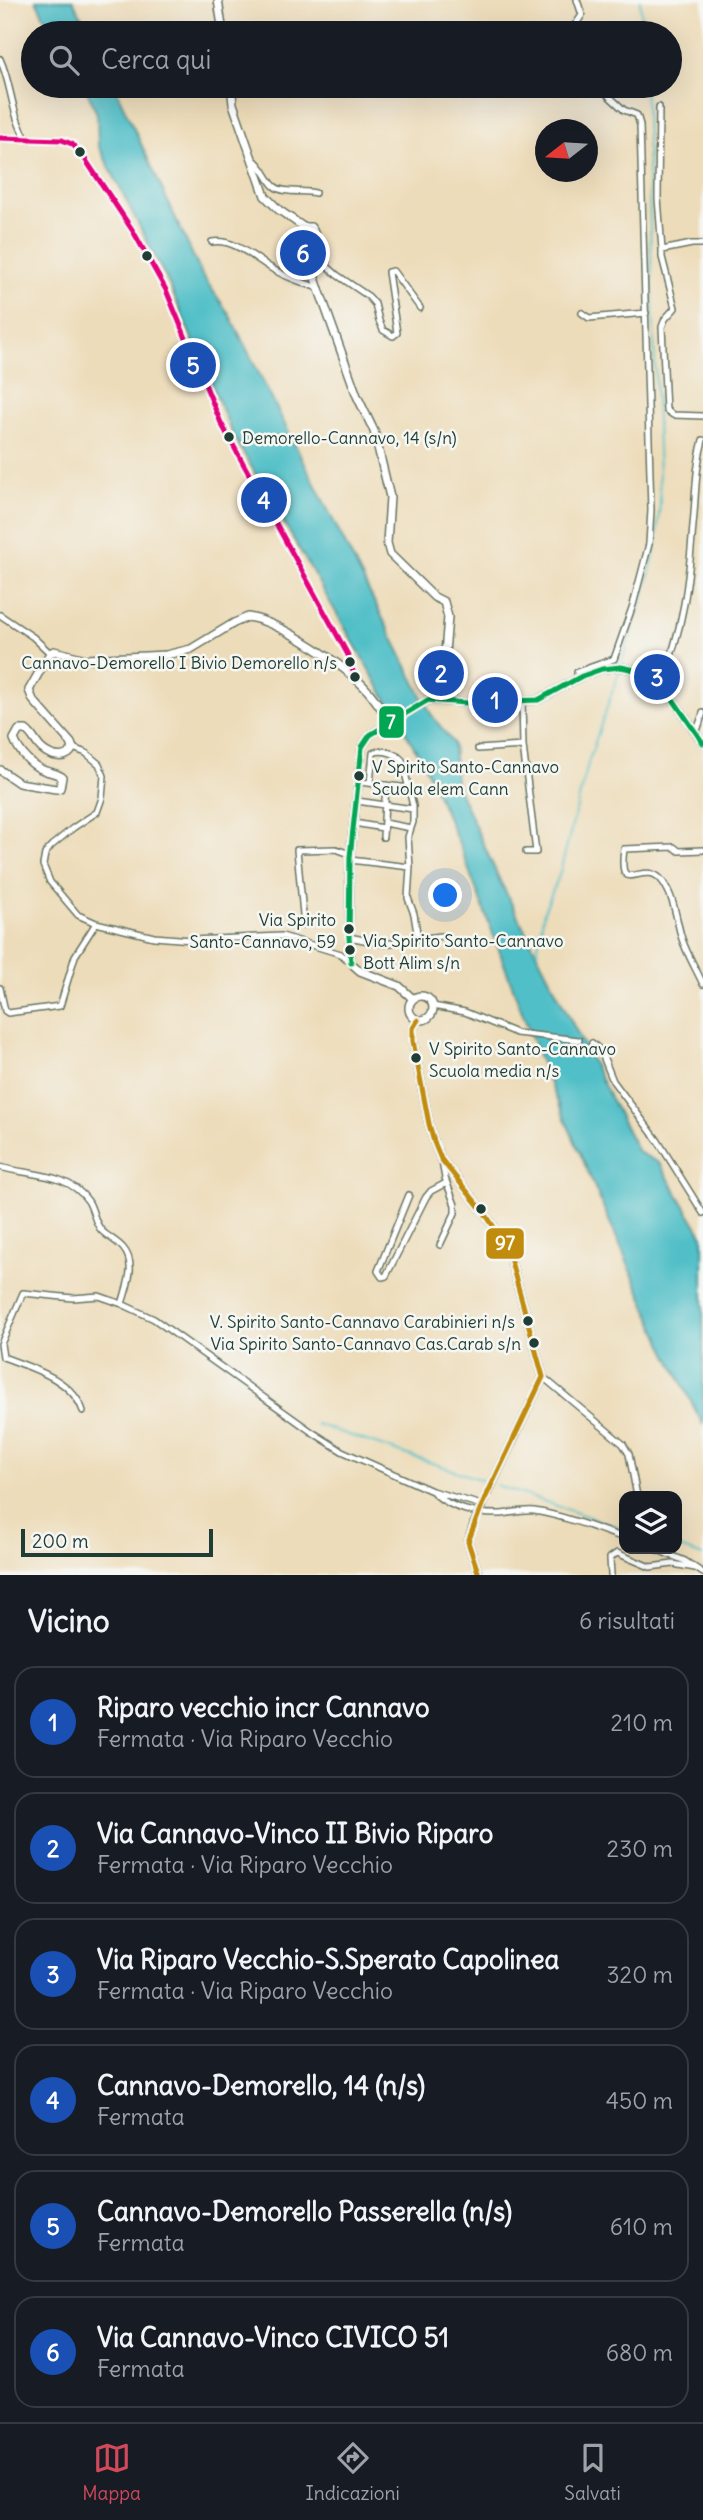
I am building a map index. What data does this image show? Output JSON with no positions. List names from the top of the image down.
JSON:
{
  "places": [
    "Demorello-Cannavo, 14 (s/n)",
    "Cannavo-Demorello I Bivio Demorello n/s",
    "V Spirito Santo-Cannavo Scuola elem Cann",
    "Via Spirito Santo-Cannavo, 59",
    "Via Spirito Santo-Cannavo Bott Alim s/n",
    "V Spirito Santo-Cannavo Scuola media n/s",
    "V. Spirito Santo-Cannavo Carabinieri n/s",
    "Via Spirito Santo-Cannavo Cas.Carab s/n"
  ],
  "lines": ["transit line 7", "transit line 97"],
  "scale_bar": "200 m",
  "north": "left",
  "page": {
    "search": "Cerca qui",
    "pins": [
      "6",
      "5",
      "4",
      "2",
      "3",
      "1"
    ],
    "scale": "200 m",
    "heading": ["Vicino", "6 risultati"],
    "list": [
      {
        "mark": "1",
        "name": "Riparo vecchio incr Cannavo",
        "note": "Fermata · Via Riparo Vecchio",
        "value": "210 m"
      },
      {
        "mark": "2",
        "name": "Via Cannavo-Vinco II Bivio Riparo",
        "note": "Fermata · Via Riparo Vecchio",
        "value": "230 m"
      },
      {
        "mark": "3",
        "name": "Via Riparo Vecchio-S.Sperato Capolinea",
        "note": "Fermata · Via Riparo Vecchio",
        "value": "320 m"
      },
      {
        "mark": "4",
        "name": "Cannavo-Demorello, 14 (n/s)",
        "note": "Fermata",
        "value": "450 m"
      },
      {
        "mark": "5",
        "name": "Cannavo-Demorello Passerella (n/s)",
        "note": "Fermata",
        "value": "610 m"
      },
      {
        "mark": "6",
        "name": "Via Cannavo-Vinco CIVICO 51",
        "note": "Fermata",
        "value": "680 m"
      }
    ],
    "nav": ["Mappa", "Indicazioni", "Salvati"]
  }
}
